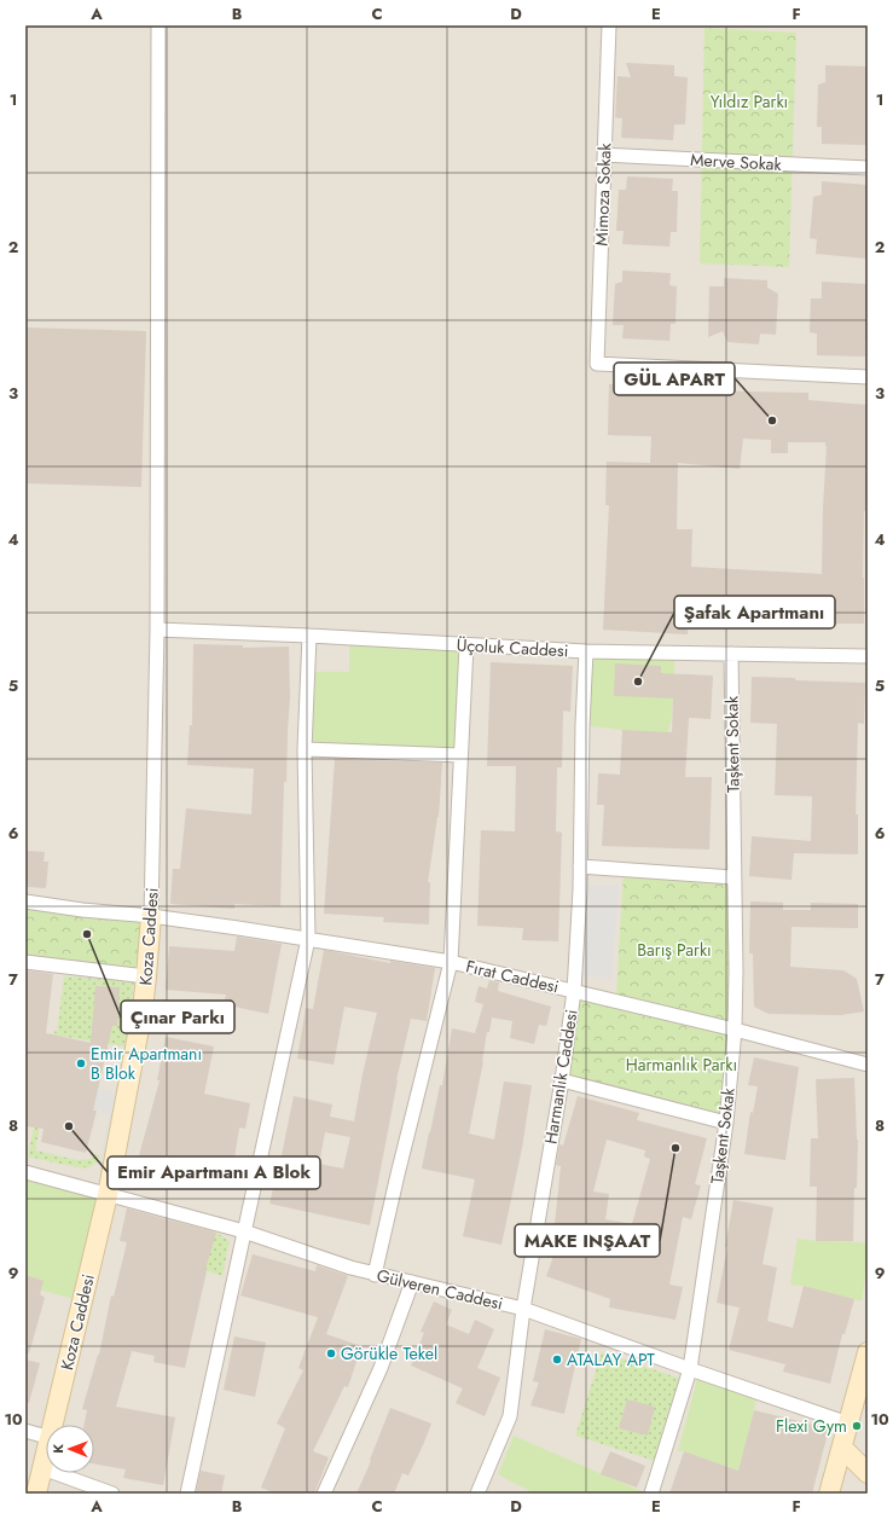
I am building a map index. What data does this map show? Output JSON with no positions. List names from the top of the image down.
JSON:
{
  "streets": {
    "street": [
      "Merve Sokak",
      "Mimoza Sokak",
      "Üçoluk Caddesi",
      "Taşkent Sokak",
      "Koza Caddesi",
      "Fırat Caddesi",
      "Harmanlık Caddesi",
      "Gülveren Caddesi"
    ]
  },
  "crossings": [
    ["Merve Sokak", "Mimoza Sokak"],
    ["Üçoluk Caddesi", "Taşkent Sokak"],
    ["Üçoluk Caddesi", "Koza Caddesi"],
    ["Üçoluk Caddesi", "Harmanlık Caddesi"],
    ["Taşkent Sokak", "Fırat Caddesi"],
    ["Taşkent Sokak", "Gülveren Caddesi"],
    ["Koza Caddesi", "Fırat Caddesi"],
    ["Koza Caddesi", "Gülveren Caddesi"],
    ["Fırat Caddesi", "Harmanlık Caddesi"],
    ["Harmanlık Caddesi", "Gülveren Caddesi"]
  ],
  "parks": ["Yıldız Parkı", "Barış Parkı", "Harmanlık Parkı"],
  "places": [
    "GÜL APART",
    "Şafak Apartmanı",
    "Çınar Parkı",
    "Emir Apartmanı B Blok",
    "Emir Apartmanı A Blok",
    "MAKE INŞAAT",
    "Görükle Tekel",
    "ATALAY APT",
    "Flexi Gym"
  ],
  "north": "left",
  "grid": {
    "columns": [
      "A",
      "B",
      "C",
      "D",
      "E",
      "F"
    ],
    "rows": [
      "1",
      "2",
      "3",
      "4",
      "5",
      "6",
      "7",
      "8",
      "9",
      "10"
    ]
  }
}
